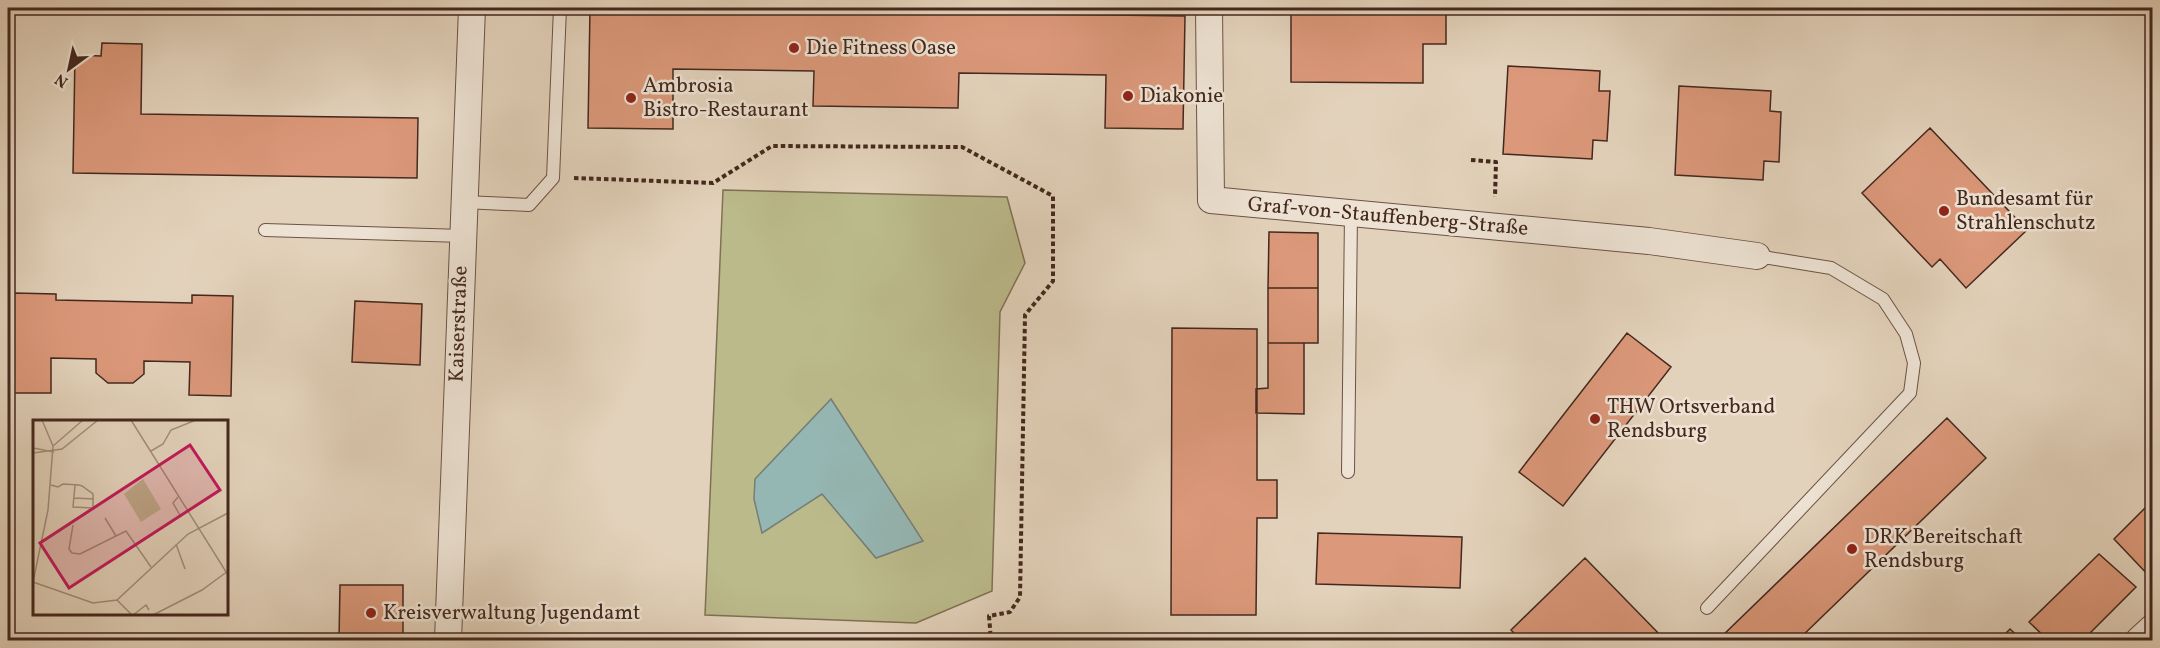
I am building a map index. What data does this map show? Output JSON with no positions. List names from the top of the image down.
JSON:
{
  "streets": {
    "street": ["Graf-von-Stauffenberg-Straße", "Kaiserstraße"]
  },
  "places": [
    "Die Fitness Oase",
    "Diakonie",
    "Ambrosia Bistro-Restaurant",
    "Bundesamt für Strahlenschutz",
    "THW Ortsverband Rendsburg",
    "DRK Bereitschaft Rendsburg",
    "Kreisverwaltung Jugendamt"
  ],
  "north": "bottom left"
}
